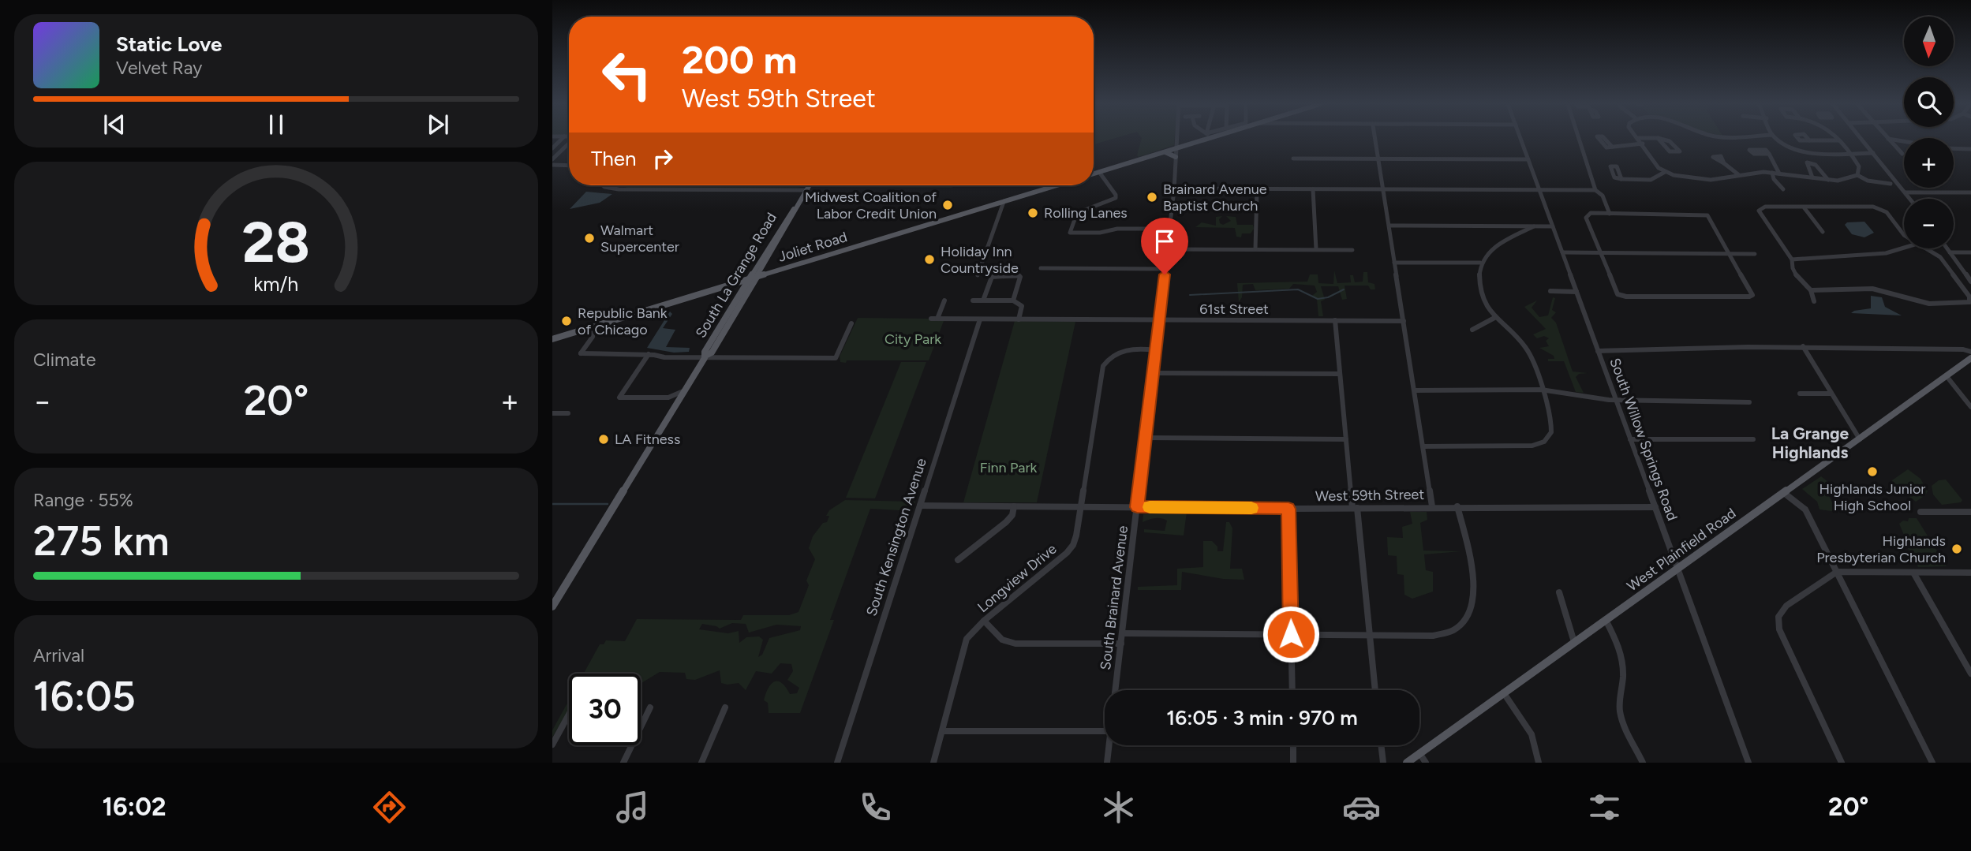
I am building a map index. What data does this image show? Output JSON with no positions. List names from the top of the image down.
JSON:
{
  "streets": {
    "main road": ["Joliet Road", "South La Grange Road", "West Plainfield Road"],
    "street": [
      "61st Street",
      "South Willow Springs Road",
      "West 59th Street",
      "South Kensington Avenue",
      "Longview Drive",
      "South Brainard Avenue"
    ]
  },
  "crossings": [
    ["Joliet Road", "South La Grange Road"],
    ["61st Street", "South Kensington Avenue"],
    ["61st Street", "South Brainard Avenue"],
    ["South Willow Springs Road", "West 59th Street"],
    ["South Willow Springs Road", "West Plainfield Road"],
    ["West 59th Street", "South Kensington Avenue"],
    ["West 59th Street", "Longview Drive"],
    ["West 59th Street", "South Brainard Avenue"],
    ["Longview Drive", "South Brainard Avenue"]
  ],
  "districts": ["La Grange Highlands"],
  "parks": ["City Park", "Finn Park"],
  "places": [
    "Brainard Avenue Baptist Church",
    "Midwest Coalition of Labor Credit Union",
    "Rolling Lanes",
    "Walmart Supercenter",
    "Holiday Inn Countryside",
    "Republic Bank of Chicago",
    "LA Fitness",
    "Highlands Junior High School",
    "Highlands Presbyterian Church"
  ],
  "north": "bottom",
  "page": {
    "map_buttons": ["+", "−"],
    "turn": ["200 m", "West 59th Street"],
    "song": ["Static Love", "Velvet Ray"],
    "then": "Then",
    "tile": [
      "Climate",
      ["Range · 55%", "275 km"],
      ["Arrival", "16:05"]
    ],
    "heat": ["−", "20°", "+"],
    "limit": "30",
    "trip": "16:05 · 3 min · 970 m",
    "tabs": ["16:02", "20°"],
    "gauge": ["28", "km/h"]
  }
}
